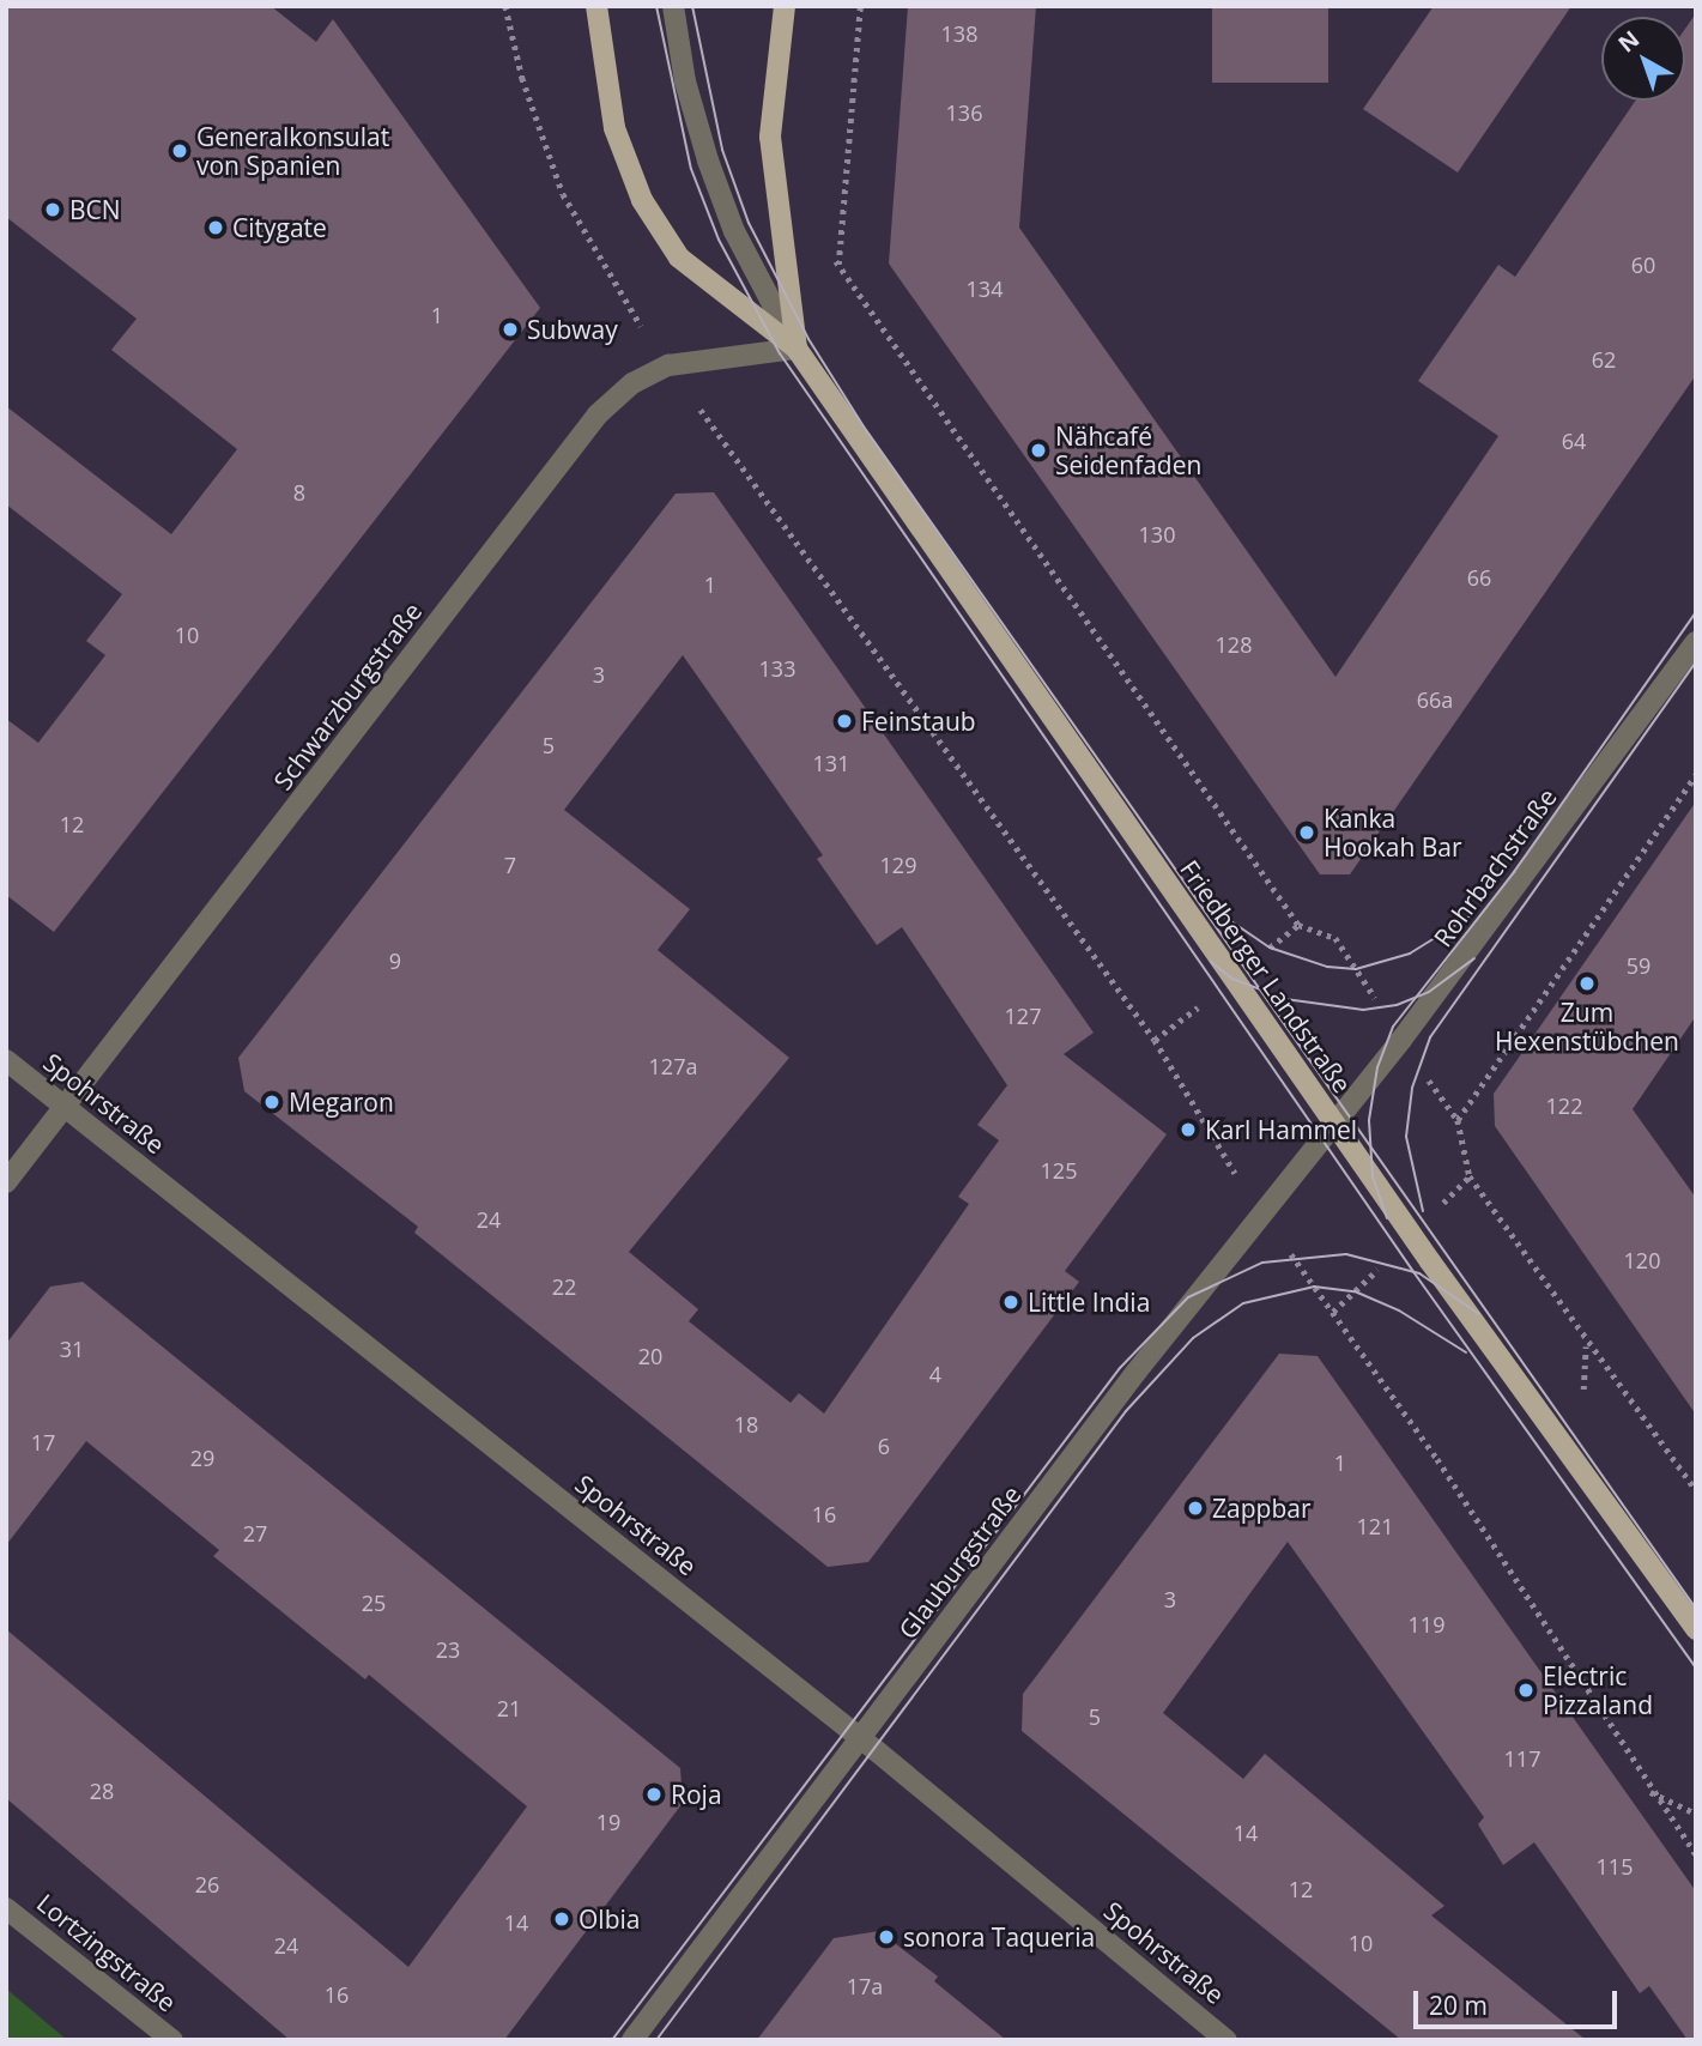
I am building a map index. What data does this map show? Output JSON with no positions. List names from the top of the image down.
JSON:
{
  "streets": {
    "main road": ["Friedberger Landstraße"],
    "street": [
      "Schwarzburgstraße",
      "Rohrbachstraße",
      "Spohrstraße",
      "Glauburgstraße",
      "Lortzingstraße"
    ]
  },
  "crossings": [
    ["Schwarzburgstraße", "Friedberger Landstraße"],
    ["Schwarzburgstraße", "Spohrstraße"],
    ["Rohrbachstraße", "Friedberger Landstraße"],
    ["Rohrbachstraße", "Glauburgstraße"],
    ["Friedberger Landstraße", "Glauburgstraße"],
    ["Spohrstraße", "Glauburgstraße"]
  ],
  "places": [
    "Generalkonsulat von Spanien",
    "BCN",
    "Citygate",
    "Subway",
    "Nähcafé Seidenfaden",
    "Feinstaub",
    "Kanka Hookah Bar",
    "Zum Hexenstübchen",
    "Megaron",
    "Karl Hammel",
    "Little India",
    "Zappbar",
    "Electric Pizzaland",
    "Roja",
    "Olbia",
    "sonora Taqueria"
  ],
  "house_numbers": [
    "138",
    "136",
    "60",
    "134",
    "1",
    "62",
    "64",
    "8",
    "130",
    "66",
    "1",
    "10",
    "128",
    "133",
    "3",
    "66a",
    "5",
    "131",
    "12",
    "7",
    "129",
    "9",
    "59",
    "127",
    "127a",
    "122",
    "125",
    "24",
    "120",
    "22",
    "31",
    "20",
    "4",
    "18",
    "17",
    "6",
    "29",
    "1",
    "16",
    "121",
    "27",
    "3",
    "25",
    "119",
    "23",
    "21",
    "5",
    "117",
    "28",
    "19",
    "14",
    "115",
    "26",
    "12",
    "14",
    "10",
    "24",
    "17a",
    "16"
  ],
  "scale_bar": "20 m",
  "north": "top left"
}
